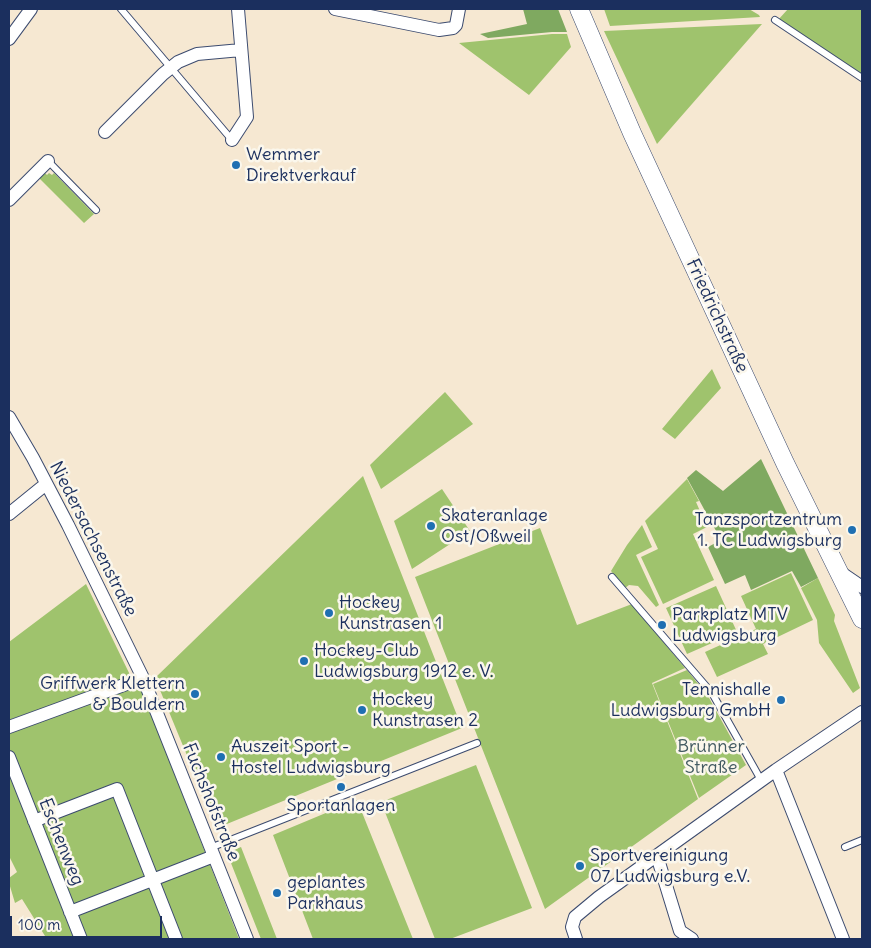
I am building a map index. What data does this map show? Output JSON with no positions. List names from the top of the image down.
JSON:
{
  "streets": {
    "main road": ["Friedrichstraße"],
    "street": ["Niedersachsenstraße", "Fuchshofstraße", "Eschenweg"]
  },
  "crossings": [
    ["Niedersachsenstraße", "Fuchshofstraße"]
  ],
  "parks": ["Brünner Straße"],
  "places": [
    "Wemmer Direktverkauf",
    "Skateranlage Ost/Oßweil",
    "Tanzsportzentrum 1. TC Ludwigsburg",
    "Hockey Kunstrasen 1",
    "Parkplatz MTV Ludwigsburg",
    "Hockey-Club Ludwigsburg 1912 e. V.",
    "Griffwerk Klettern & Bouldern",
    "Tennishalle Ludwigsburg GmbH",
    "Hockey Kunstrasen 2",
    "Auszeit Sport - Hostel Ludwigsburg",
    "Sportanlagen",
    "Sportvereinigung 07 Ludwigsburg e.V.",
    "geplantes Parkhaus"
  ],
  "scale_bar": "100 m"
}
